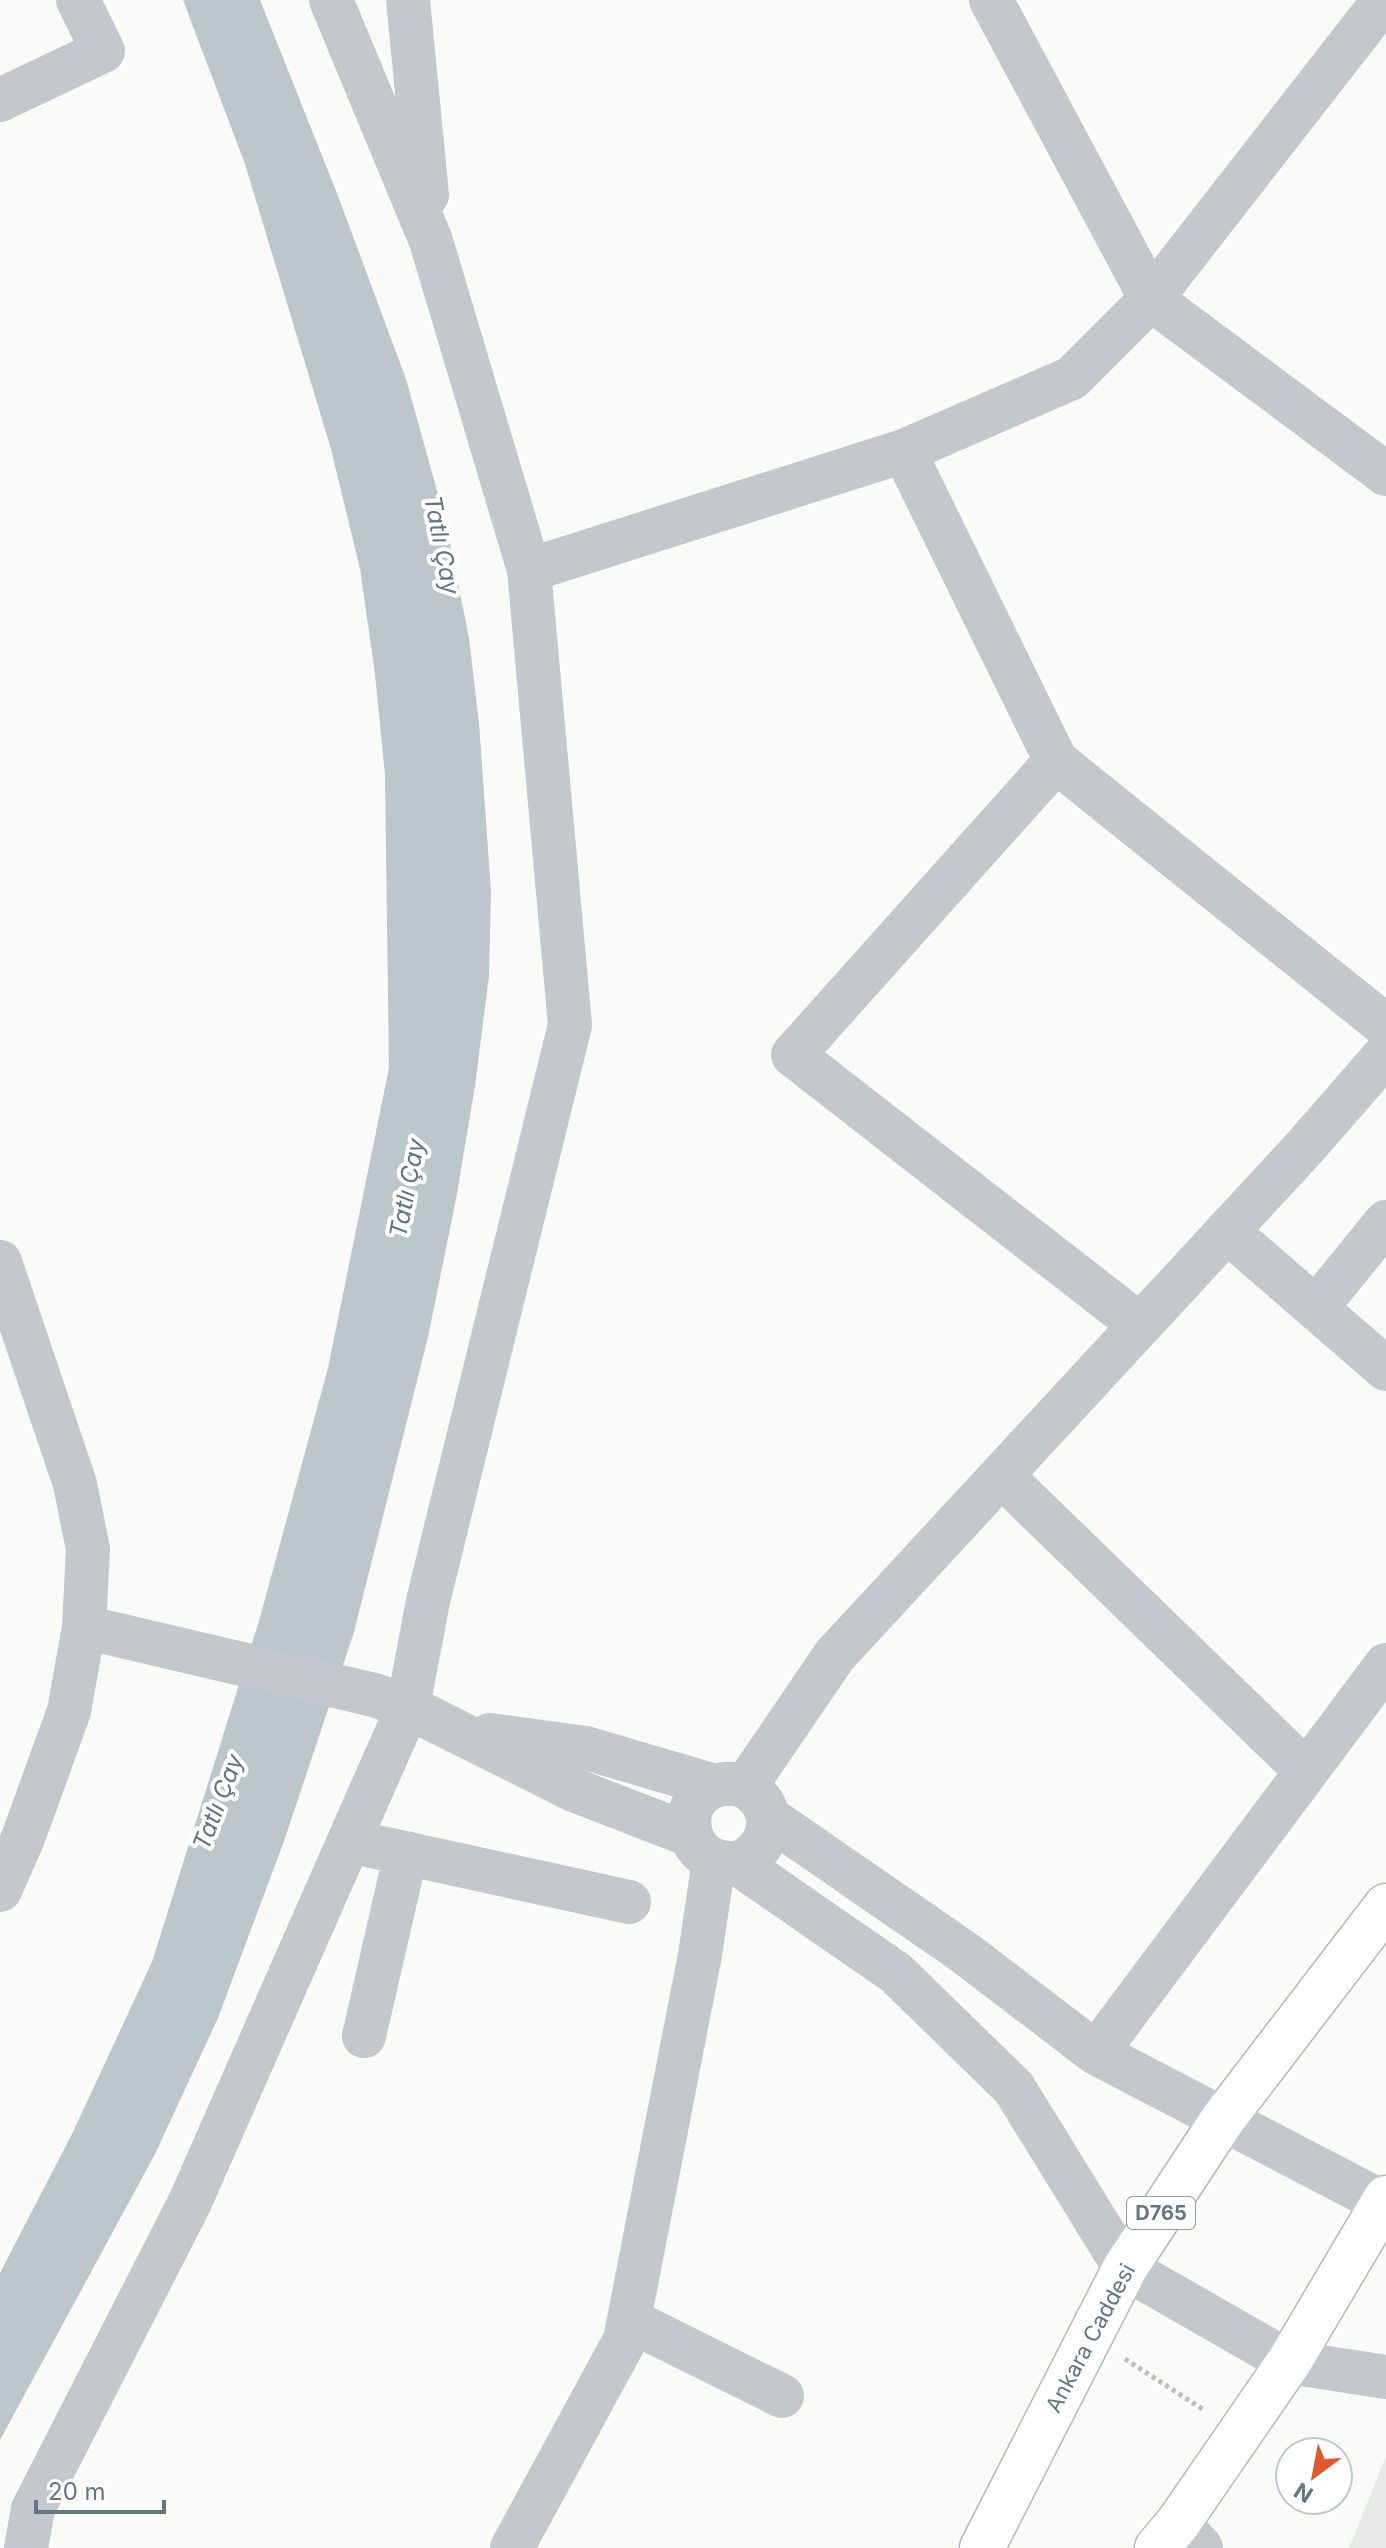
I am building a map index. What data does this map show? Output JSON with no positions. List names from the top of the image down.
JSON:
{
  "streets": {
    "highway": ["D765", "Ankara Caddesi"]
  },
  "water": ["Tatlı Çay"],
  "scale_bar": "20 m",
  "north": "bottom left"
}
